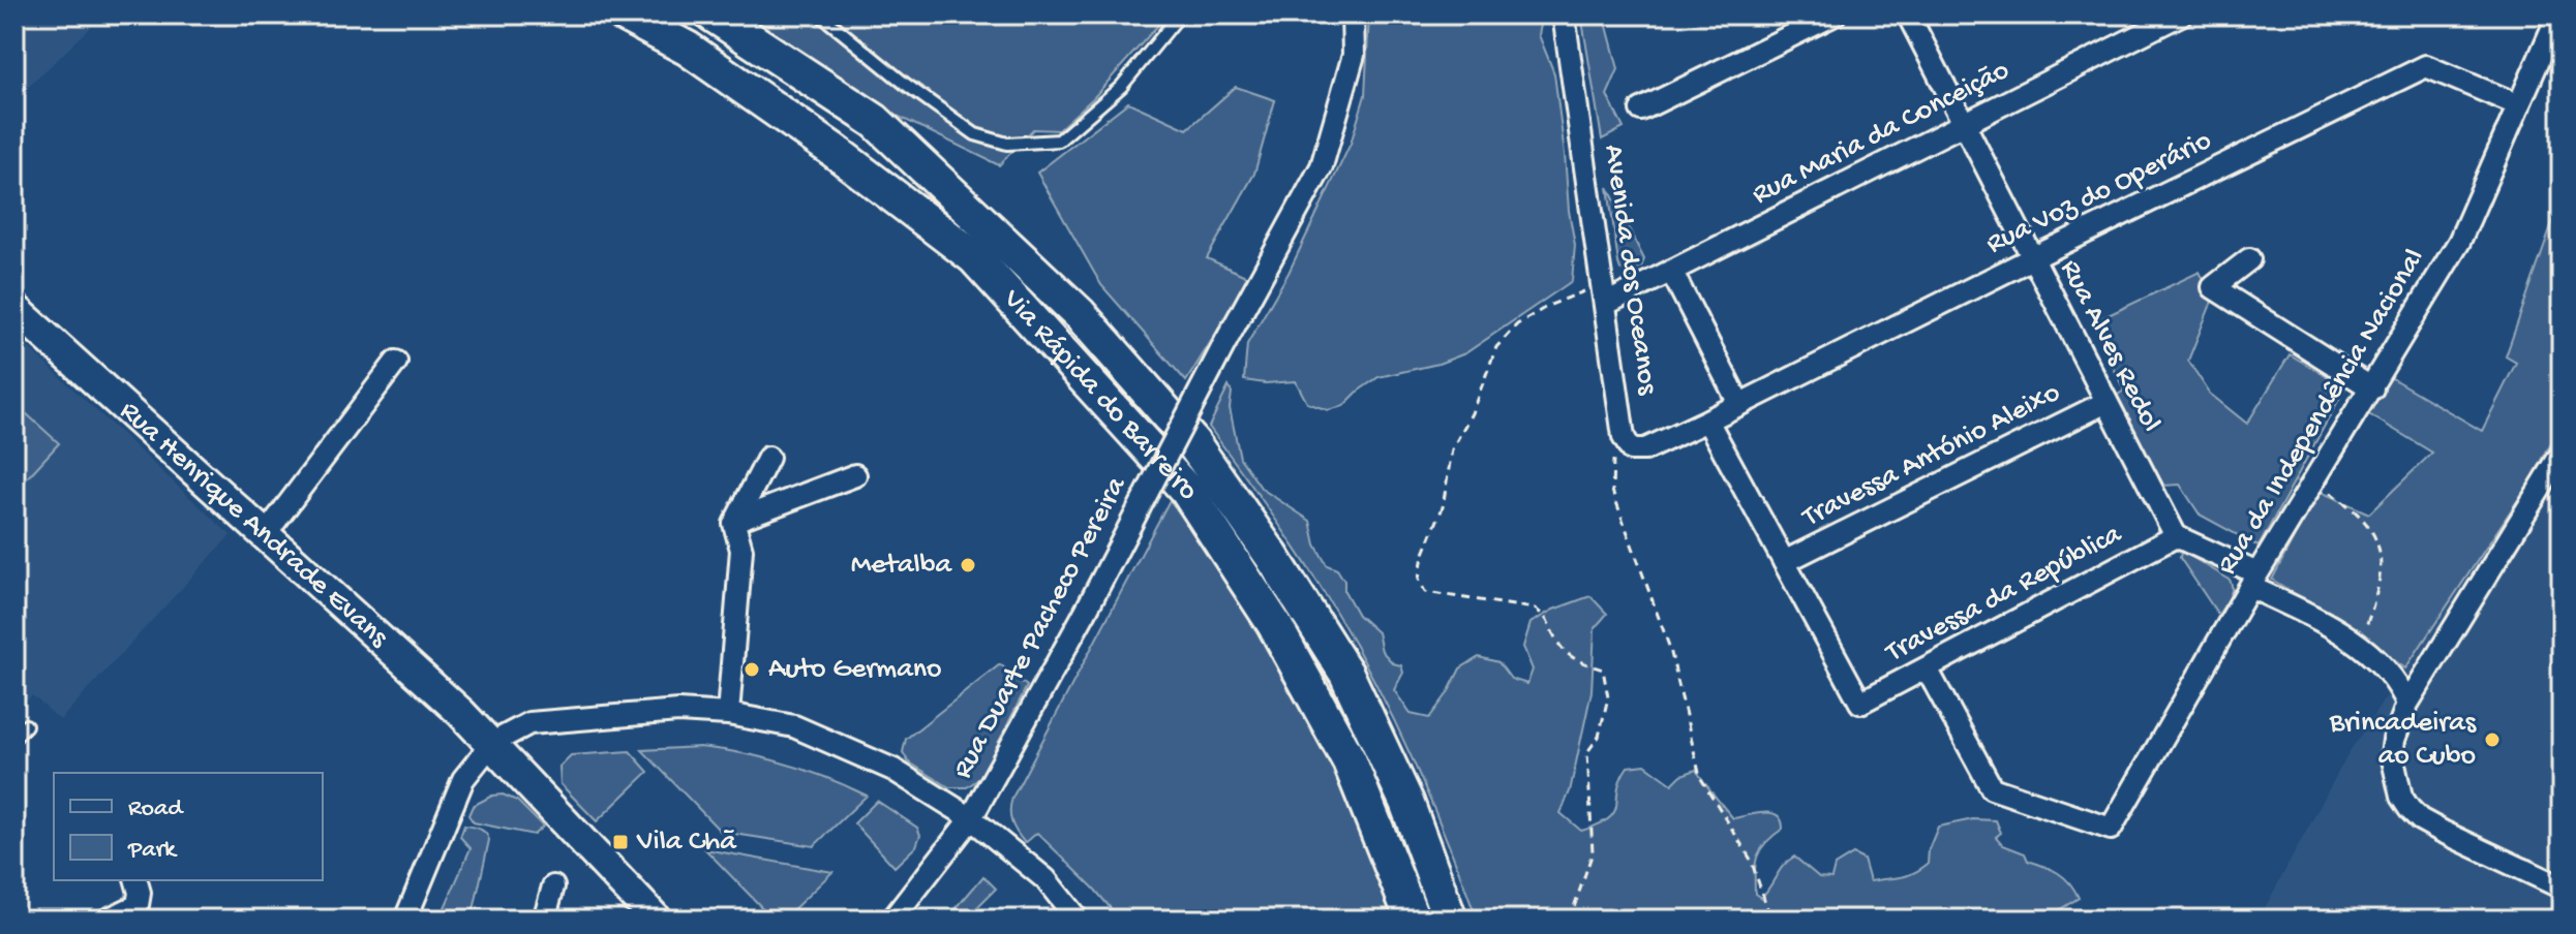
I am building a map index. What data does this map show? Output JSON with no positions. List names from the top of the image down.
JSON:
{
  "streets": {
    "highway": ["Via Rápida do Barreiro"],
    "main road": ["Rua Henrique Andrade Evans"],
    "street": [
      "Rua Maria da Conceição",
      "Rua Voz do Operário",
      "Avenida dos Oceanos",
      "Rua Alves Redol",
      "Rua da Independência Nacional",
      "Travessa António Aleixo",
      "Travessa da República",
      "Rua Duarte Pacheco Pereira"
    ]
  },
  "crossings": [
    ["Rua Maria da Conceição", "Avenida dos Oceanos"],
    ["Rua Maria da Conceição", "Rua Alves Redol"],
    ["Rua Voz do Operário", "Avenida dos Oceanos"],
    ["Rua Voz do Operário", "Rua Alves Redol"],
    ["Rua Voz do Operário", "Rua da Independência Nacional"],
    ["Rua Alves Redol", "Travessa António Aleixo"],
    ["Rua Alves Redol", "Travessa da República"],
    ["Rua da Independência Nacional", "Travessa da República"],
    ["Travessa António Aleixo", "Travessa da República"]
  ],
  "places": {
    "other": ["Metalba", "Auto Germano", "Brincadeiras ao Cubo"],
    "transit": ["Vila Chã"]
  },
  "legend": ["Road", "Park"]
}
